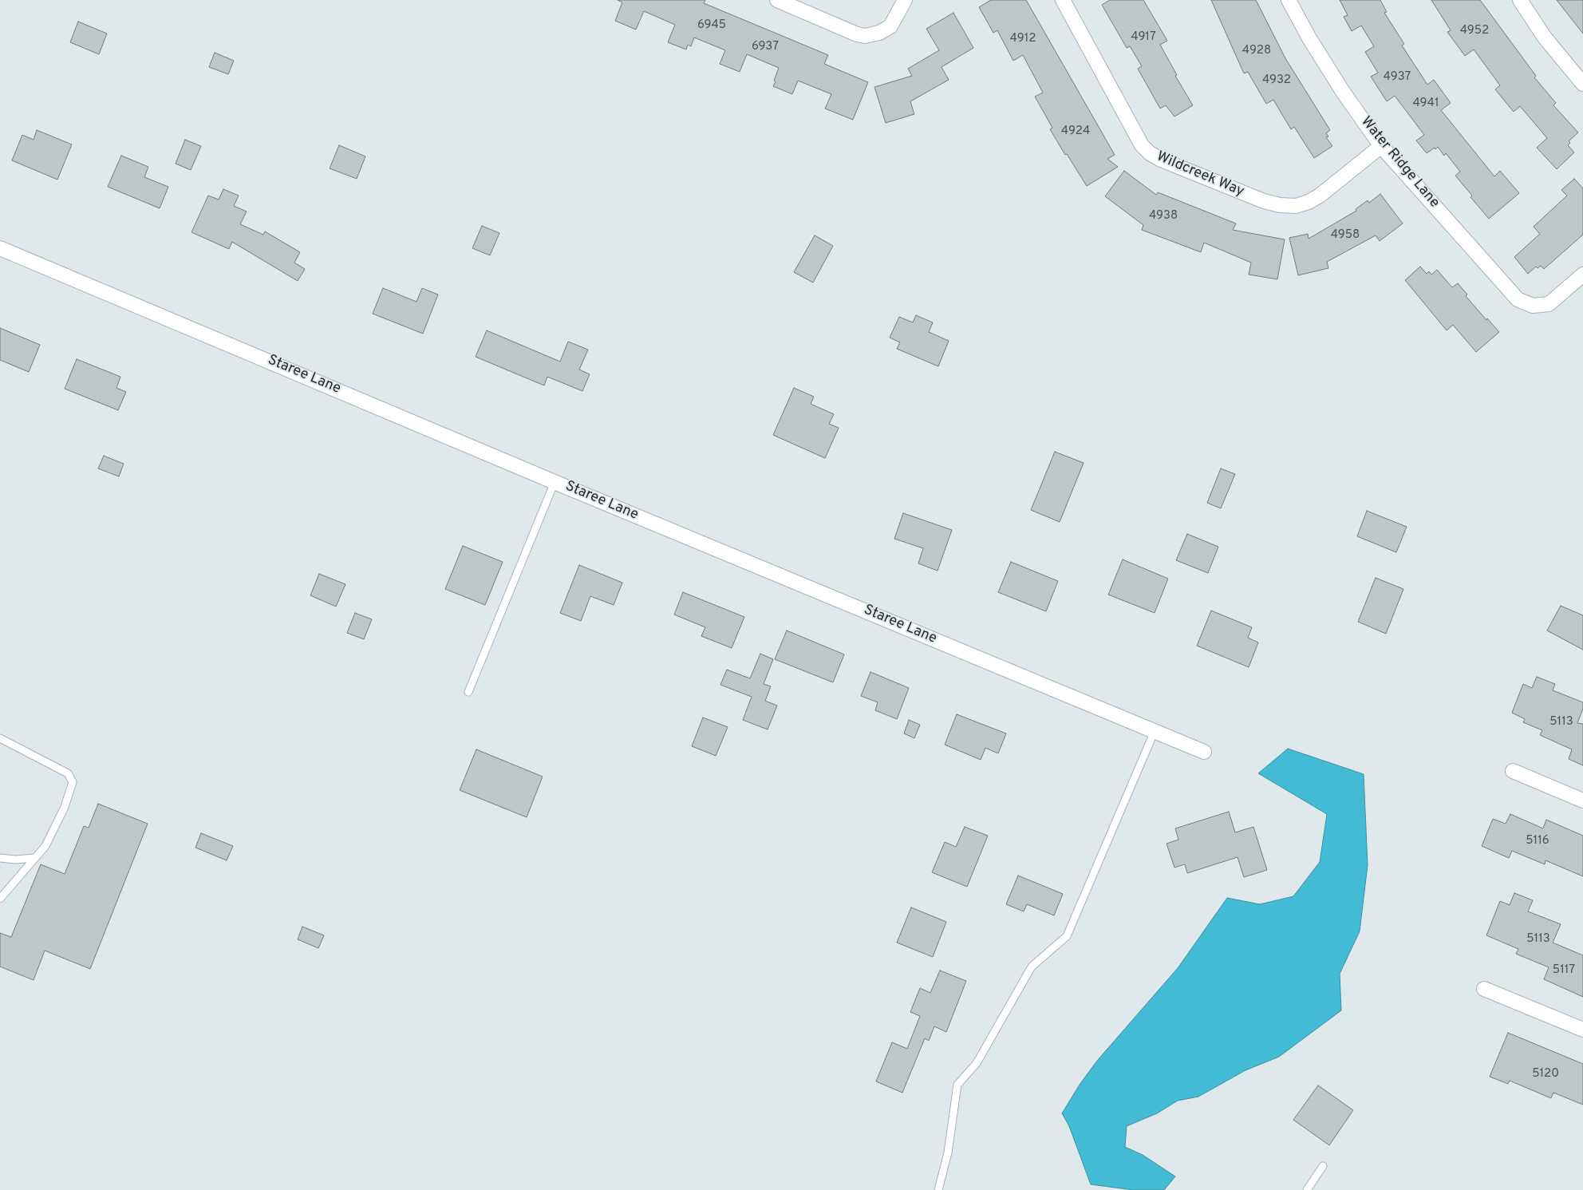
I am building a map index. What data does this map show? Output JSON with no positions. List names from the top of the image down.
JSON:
{
  "streets": {
    "street": ["Water Ridge Lane", "Wildcreek Way", "Staree Lane"]
  },
  "crossings": [
    ["Water Ridge Lane", "Wildcreek Way"]
  ],
  "house_numbers": [
    "6945",
    "4952",
    "4917",
    "4912",
    "6937",
    "4928",
    "4937",
    "4932",
    "4941",
    "4924",
    "4938",
    "4958",
    "5113",
    "5116",
    "5113",
    "5117",
    "5120"
  ]
}
